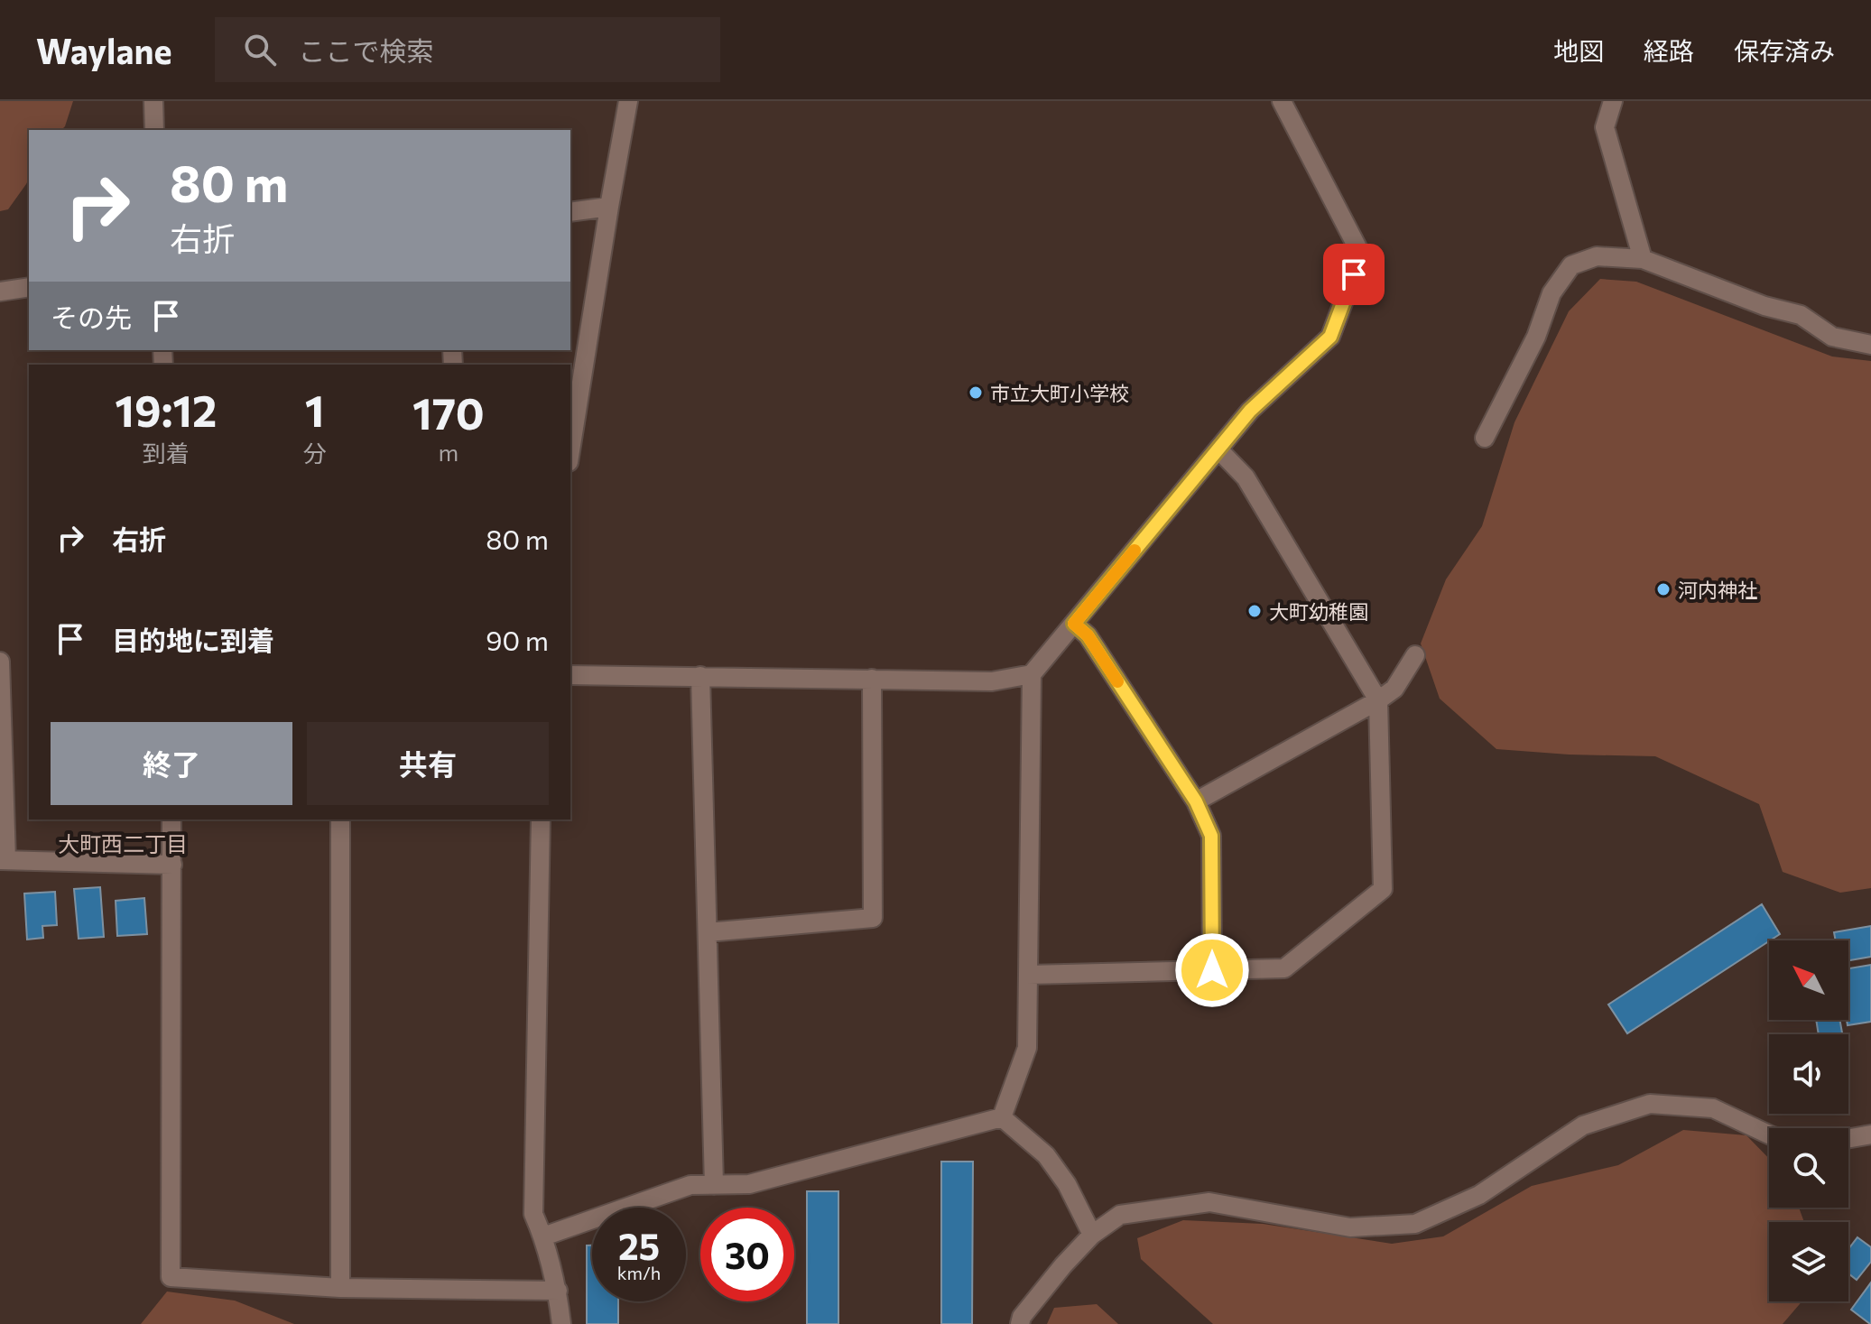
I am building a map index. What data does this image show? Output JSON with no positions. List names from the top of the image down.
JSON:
{
  "districts": ["大町西二丁目"],
  "places": ["市立大町小学校", "河内神社", "大町幼稚園"],
  "north": "top left",
  "page": {
    "header": "Waylane",
    "search": "ここで検索",
    "nav": ["地図", "経路", "保存済み"],
    "turn": ["80 m", "右折"],
    "then": "その先",
    "eta": [
      "19:12",
      "到着",
      "1",
      "分",
      "170",
      "m"
    ],
    "list": [
      {
        "name": "右折",
        "value": "80 m"
      },
      {
        "name": "目的地に到着",
        "value": "90 m"
      }
    ],
    "buttons": ["終了", "共有"],
    "speed": "25 km/h",
    "limit": "30"
  }
}
